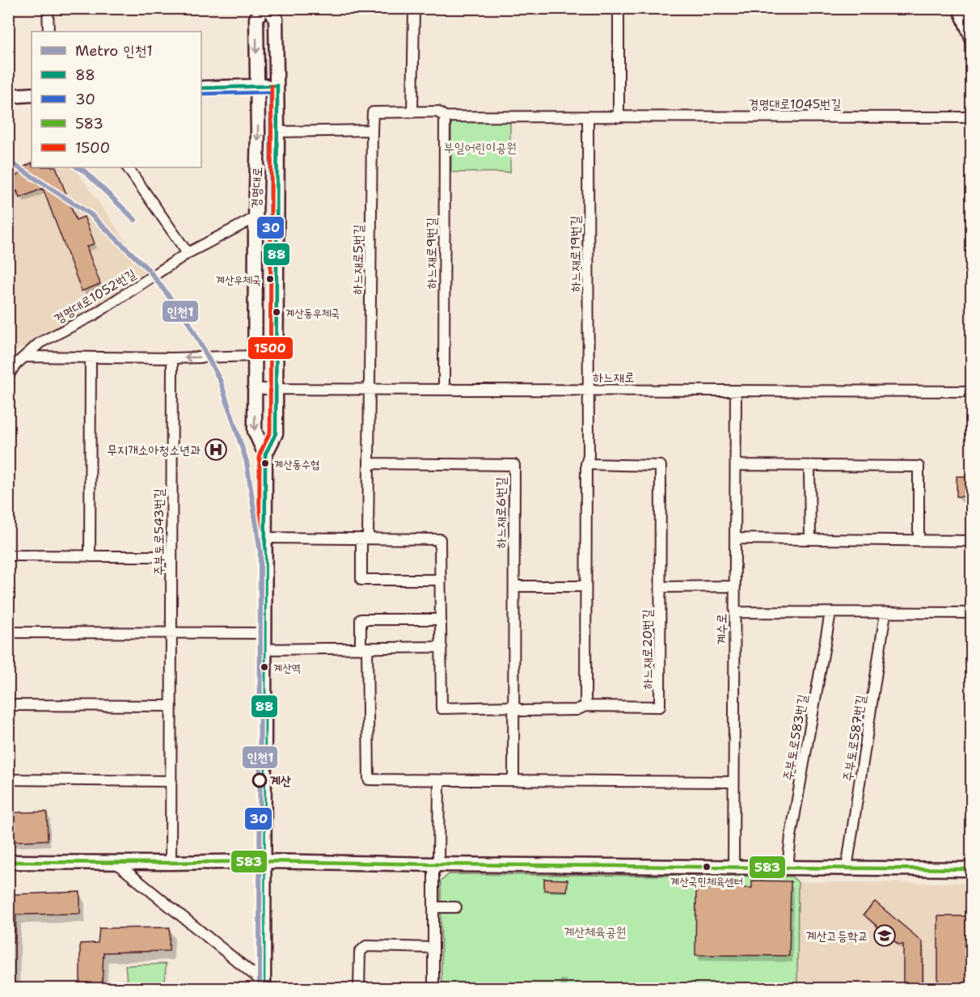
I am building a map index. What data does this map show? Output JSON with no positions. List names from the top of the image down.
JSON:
{
  "streets": {
    "street": [
      "경명대로1045번길",
      "경명대로",
      "하느재로9번길",
      "하느재로19번길",
      "하느재로5번길",
      "경명대로1052번길",
      "하느재로",
      "하느재로6번길",
      "주부토로543번길",
      "계수로",
      "하느재로20번길",
      "주부토로583번길",
      "주부토로587번길"
    ]
  },
  "crossings": [
    ["경명대로1045번길", "하느재로9번길"],
    ["경명대로1045번길", "하느재로19번길"],
    ["경명대로1045번길", "하느재로5번길"],
    ["경명대로", "경명대로1052번길"],
    ["경명대로", "하느재로"],
    ["하느재로9번길", "하느재로"],
    ["하느재로19번길", "하느재로"],
    ["하느재로5번길", "하느재로"],
    ["하느재로", "계수로"]
  ],
  "parks": ["부일어린이공원", "계산체육공원"],
  "places": {
    "other": [
      "계산우체국",
      "계산동우체국",
      "계산동수협",
      "계산역",
      "계산",
      "계산국민체육센터"
    ],
    "hospital": ["무지개소아청소년과"],
    "school or university": ["계산고등학교"]
  },
  "lines": [
    "transit line 88",
    "transit line 1500",
    "transit line 30",
    "metro line 인천1",
    "transit line 583"
  ],
  "legend": [
    "Metro 인천1",
    "88",
    "30",
    "583",
    "1500"
  ]
}
